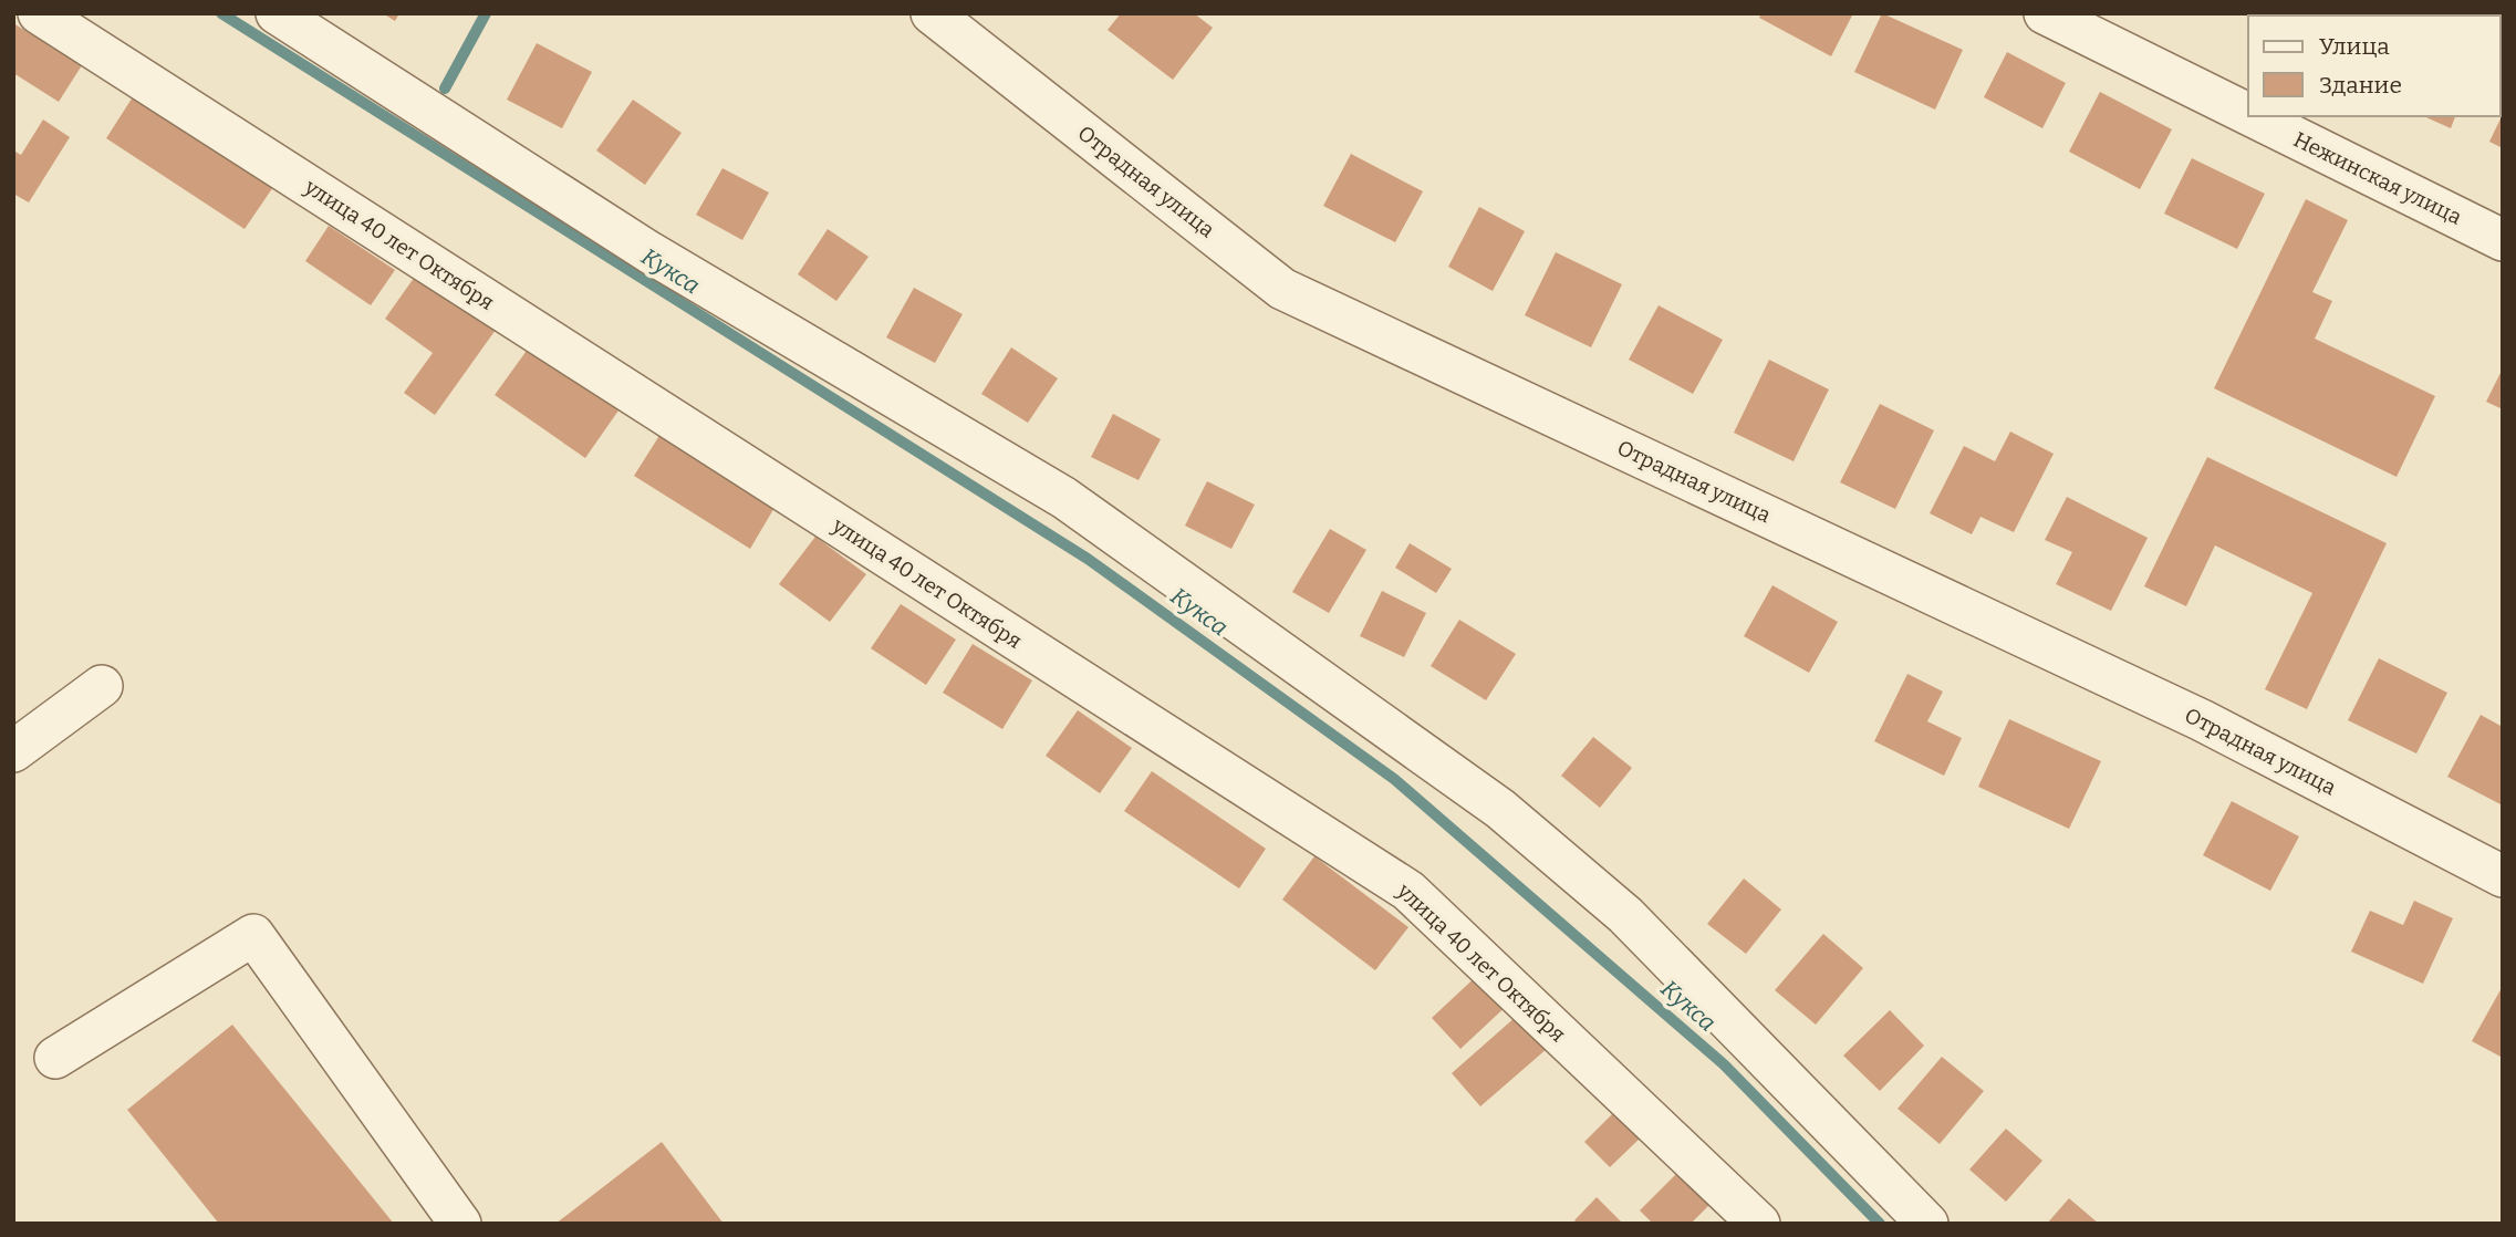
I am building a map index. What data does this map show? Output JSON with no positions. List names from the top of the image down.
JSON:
{
  "streets": {
    "street": ["Нежинская улица", "Отрадная улица", "улица 40 лет Октября"]
  },
  "water": ["Кукса"],
  "legend": ["Улица", "Здание"]
}
